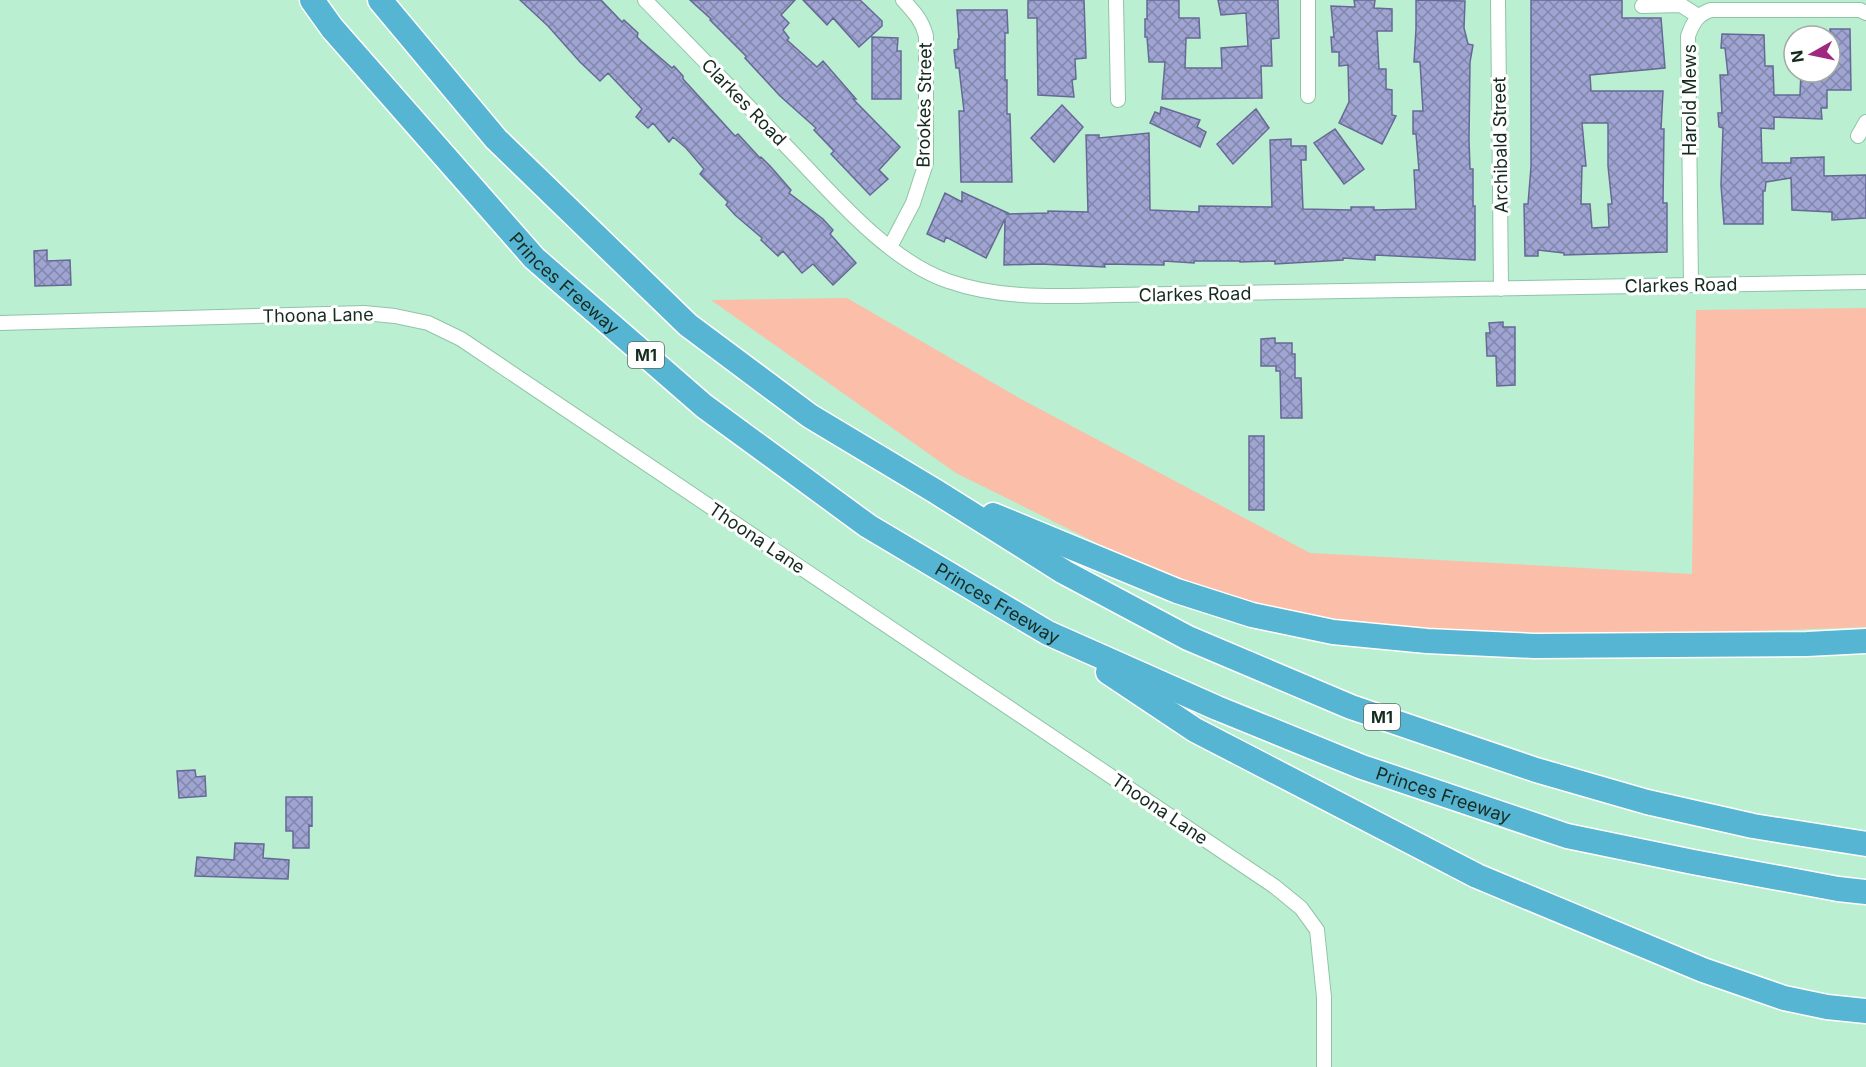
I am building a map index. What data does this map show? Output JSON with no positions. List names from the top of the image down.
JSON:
{
  "streets": {
    "highway": ["Princes Freeway", "M1"],
    "street": [
      "Harold Mews",
      "Clarkes Road",
      "Brookes Street",
      "Archibald Street",
      "Thoona Lane"
    ]
  },
  "crossings": [
    ["Harold Mews", "Clarkes Road"],
    ["Clarkes Road", "Brookes Street"],
    ["Clarkes Road", "Archibald Street"]
  ],
  "north": "left"
}
